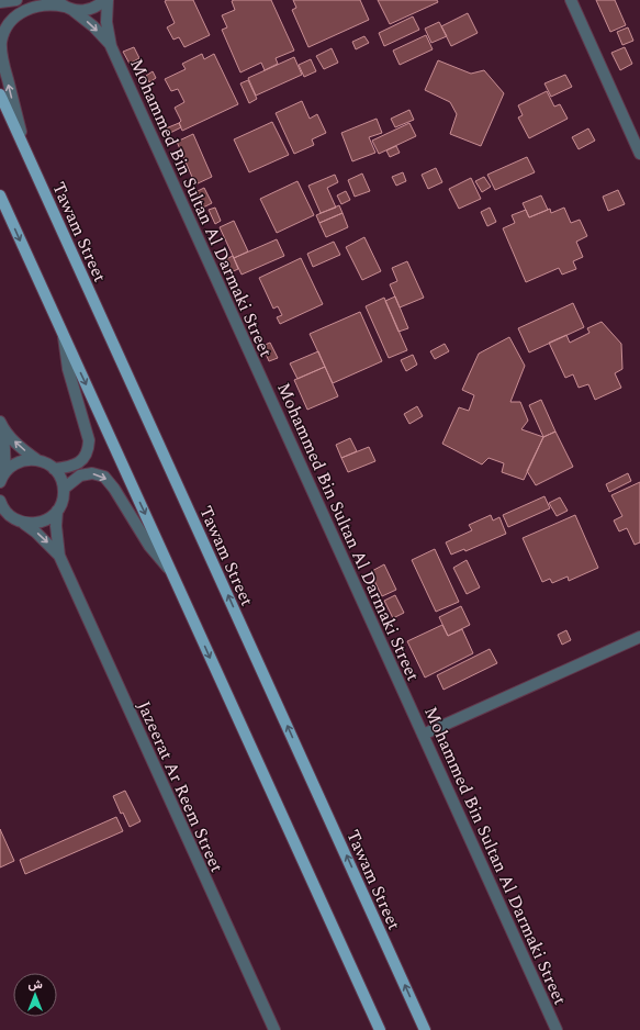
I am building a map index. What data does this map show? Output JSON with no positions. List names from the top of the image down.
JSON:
{
  "streets": {
    "main road": ["Tawam Street"],
    "street": ["Mohammed Bin Sultan Al Darmaki Street", "Jazeerat Ar Reem Street"]
  },
  "north": "top"
}
